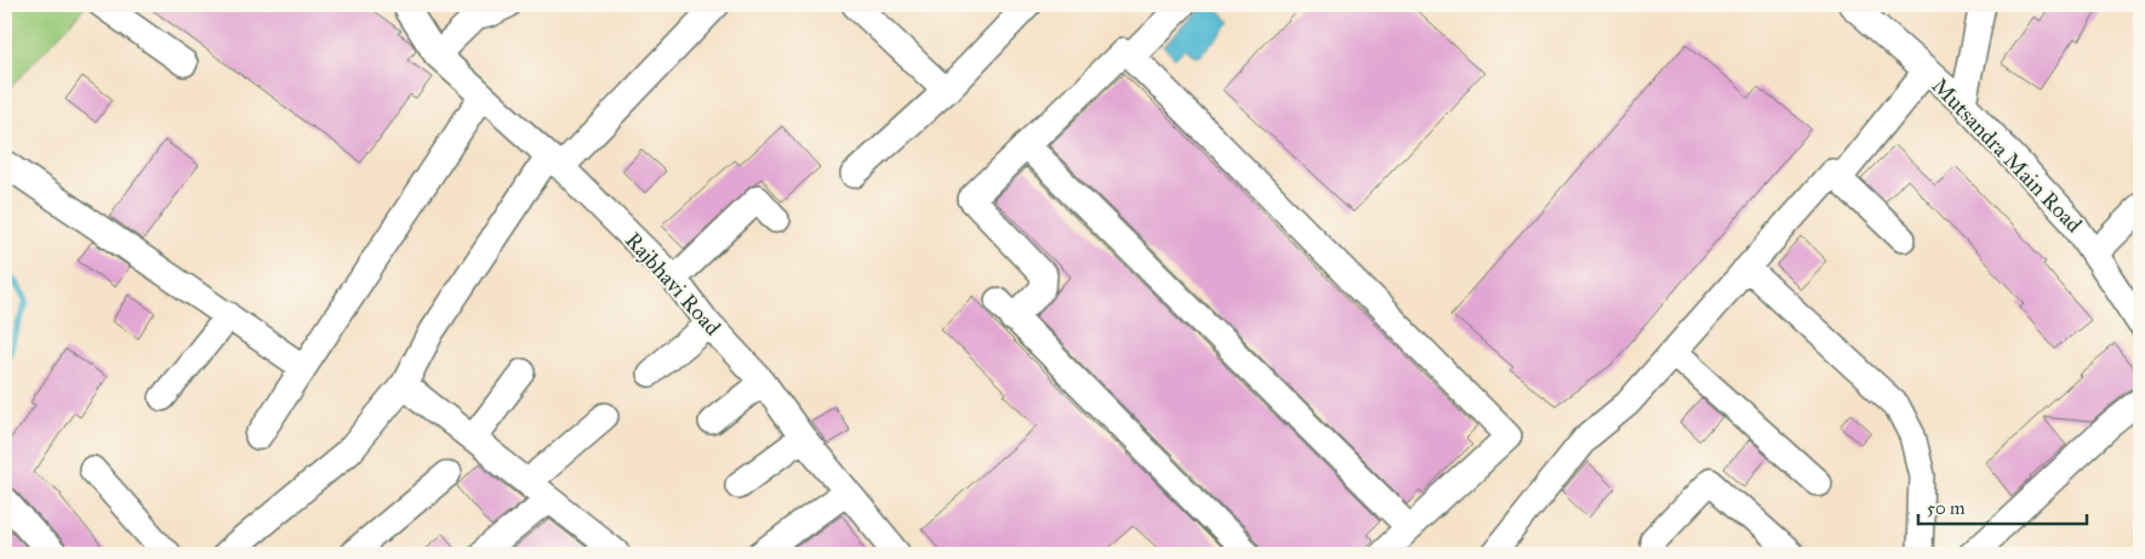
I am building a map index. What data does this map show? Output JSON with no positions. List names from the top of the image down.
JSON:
{
  "streets": {
    "street": ["Mutsandra Main Road", "Rajbhavi Road"]
  },
  "scale_bar": "50 m"
}
